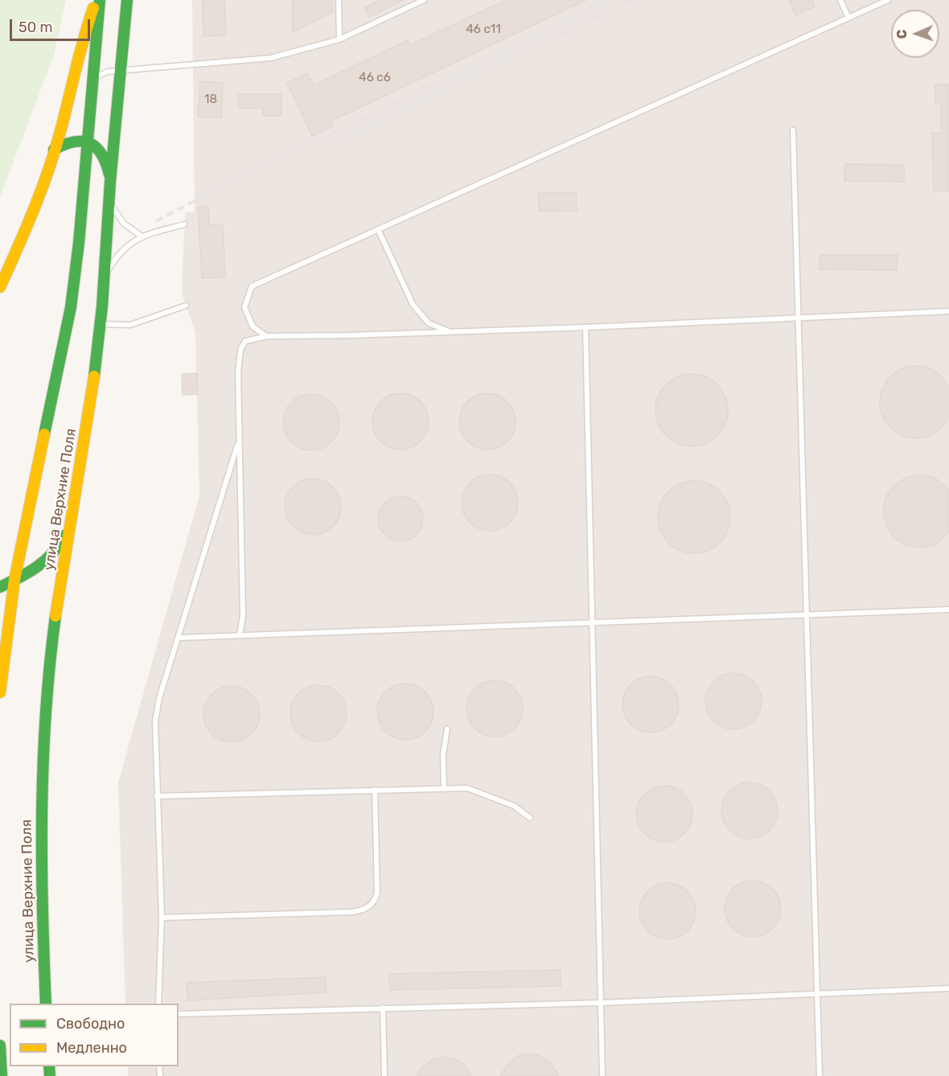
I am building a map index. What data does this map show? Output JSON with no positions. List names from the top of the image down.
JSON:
{
  "streets": {
    "main road": ["улица Верхние Поля"]
  },
  "house_numbers": ["46 с11", "46 с6", "18"],
  "legend": ["Свободно", "Медленно"],
  "scale_bar": "50 m",
  "north": "left"
}
